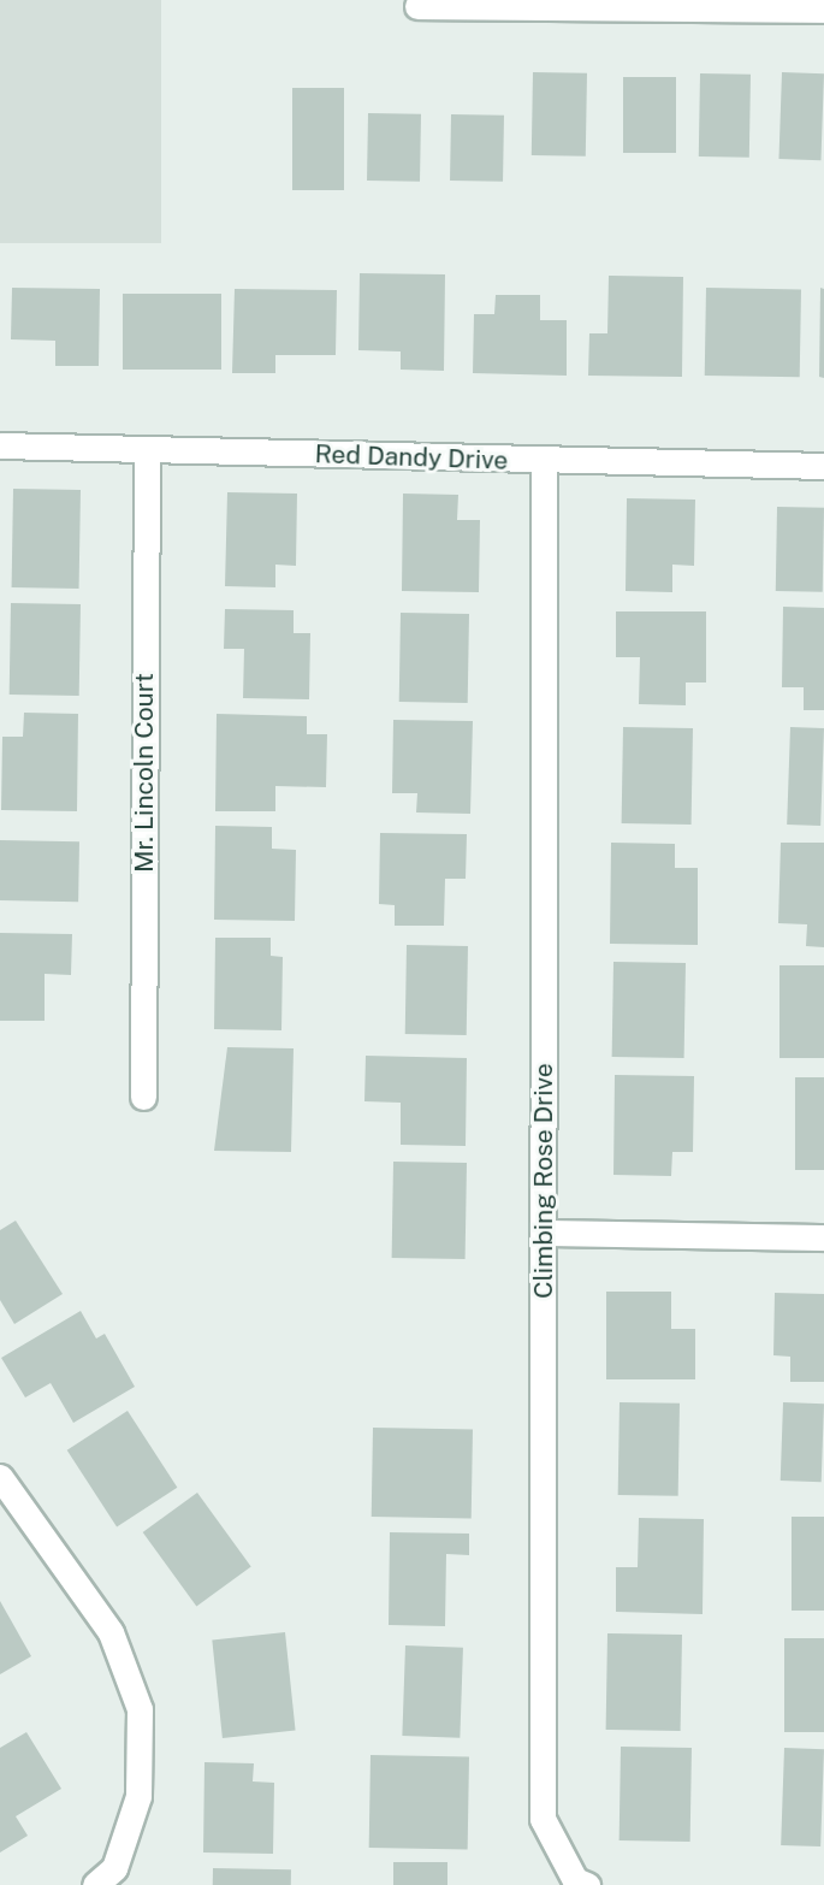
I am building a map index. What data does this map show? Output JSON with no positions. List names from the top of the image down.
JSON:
{
  "streets": {
    "street": ["Red Dandy Drive", "Mr. Lincoln Court", "Climbing Rose Drive"]
  },
  "crossings": [
    ["Red Dandy Drive", "Mr. Lincoln Court"],
    ["Red Dandy Drive", "Climbing Rose Drive"]
  ]
}
